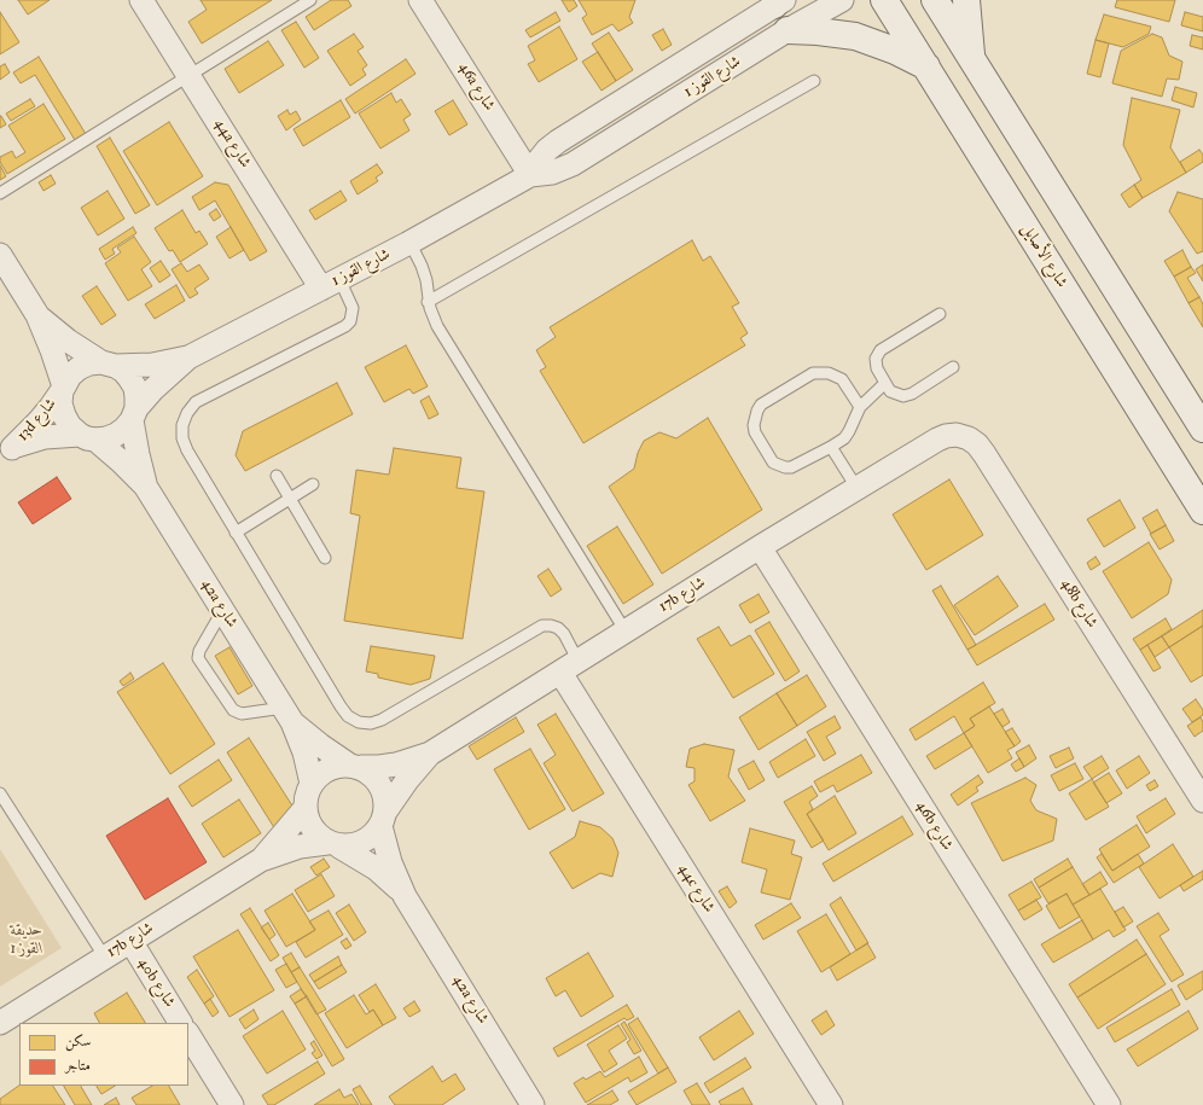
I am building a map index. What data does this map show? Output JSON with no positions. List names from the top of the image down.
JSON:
{
  "streets": {
    "main road": ["شارع الأصايل"],
    "street": [
      "شارع القوز 1",
      "46a شارع",
      "44a شارع",
      "13d شارع",
      "17b شارع",
      "42a شارع",
      "48b شارع",
      "46b شارع",
      "44c شارع",
      "40b شارع"
    ]
  },
  "crossings": [
    ["شارع القوز 1", "46a شارع"],
    ["شارع القوز 1", "44a شارع"],
    ["شارع القوز 1", "13d شارع"],
    ["شارع القوز 1", "42a شارع"],
    ["13d شارع", "42a شارع"],
    ["17b شارع", "42a شارع"],
    ["17b شارع", "48b شارع"],
    ["17b شارع", "46b شارع"],
    ["17b شارع", "44c شارع"],
    ["17b شارع", "40b شارع"]
  ],
  "parks": ["حديقة القوز 1"],
  "legend": ["سكن", "متاجر"]
}
